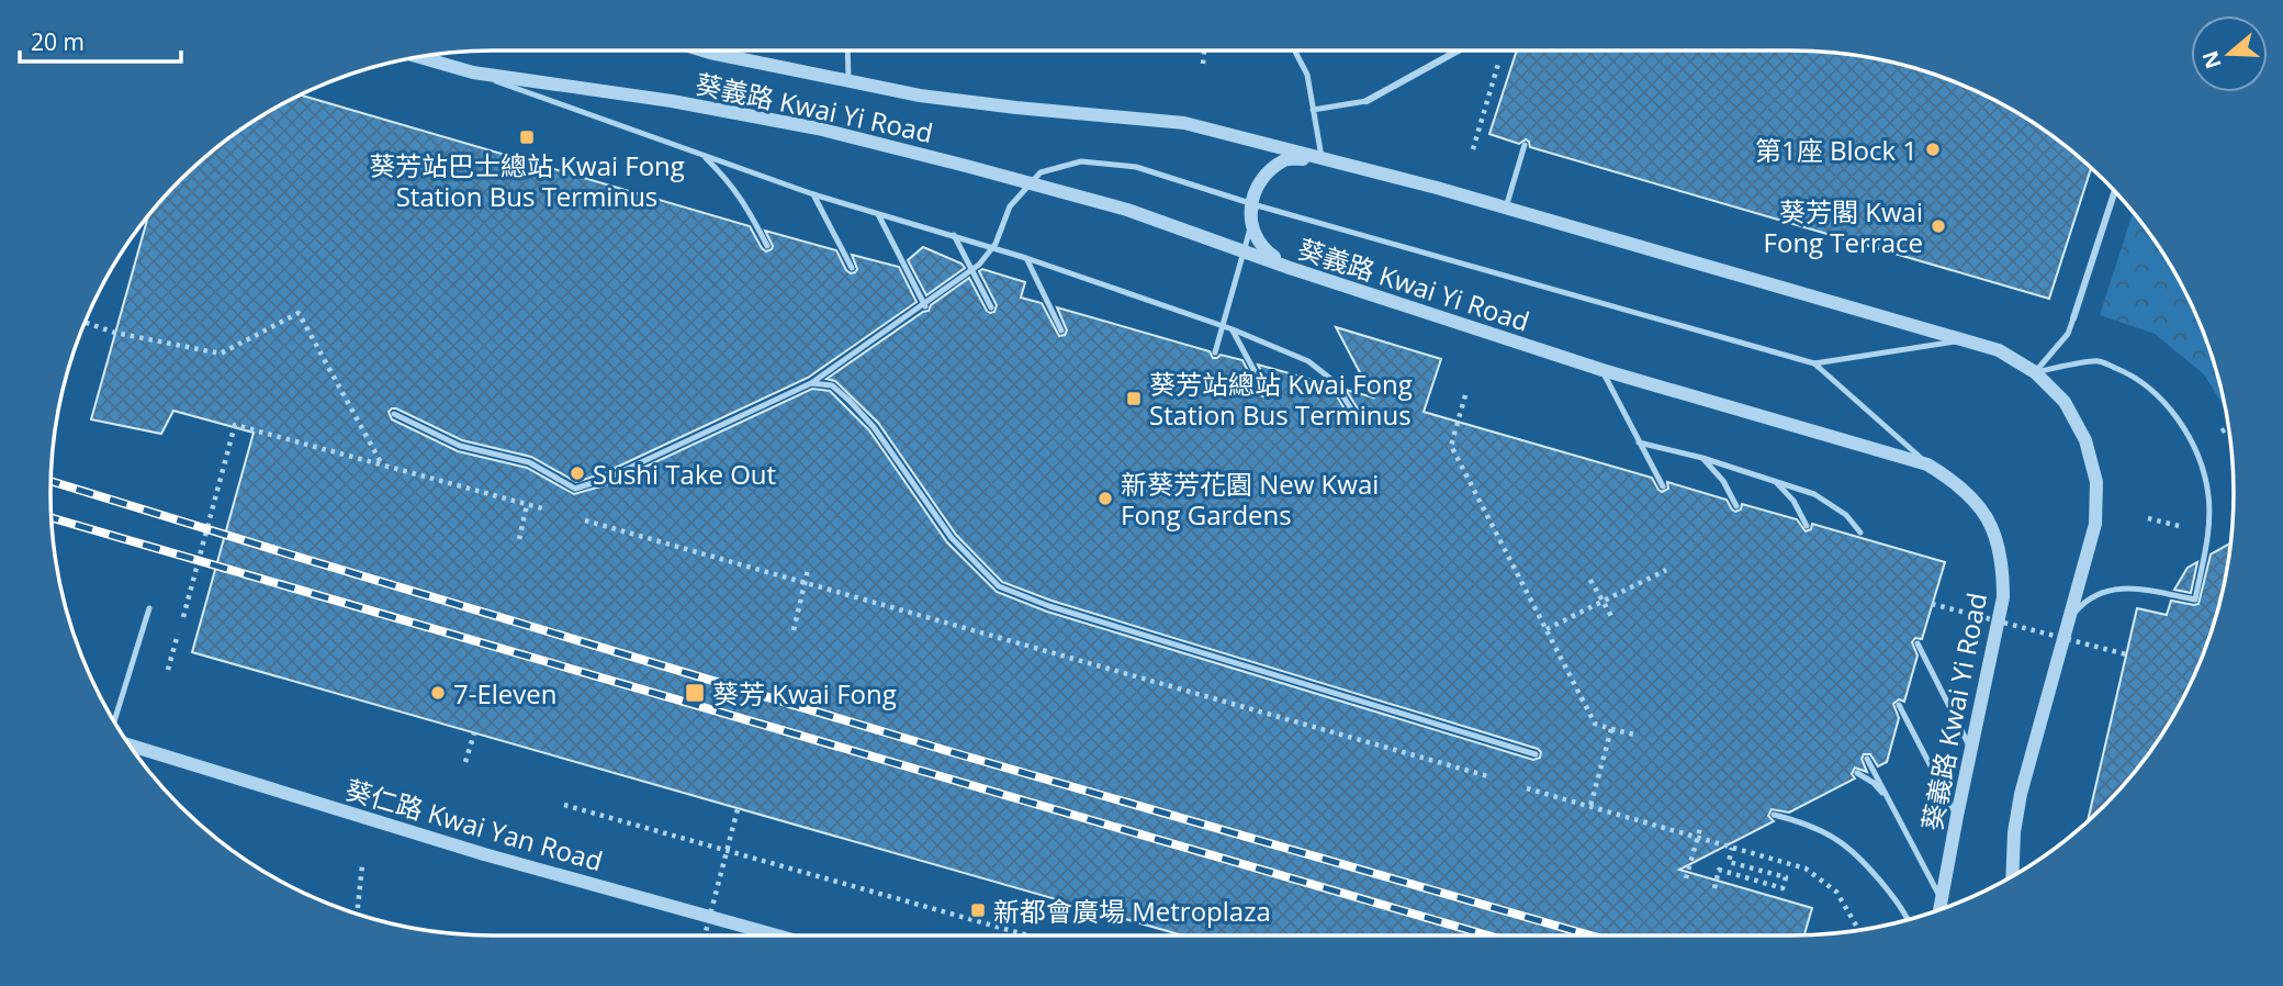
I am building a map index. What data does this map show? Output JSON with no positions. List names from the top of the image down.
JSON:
{
  "streets": {
    "street": ["葵義路 Kwai Yi Road", "葵仁路 Kwai Yan Road"]
  },
  "places": {
    "transit": [
      "葵芳站巴士總站 Kwai Fong Station Bus Terminus",
      "葵芳站總站 Kwai Fong Station Bus Terminus",
      "葵芳 Kwai Fong",
      "新都會廣場 Metroplaza"
    ],
    "other": [
      "第1座 Block 1",
      "葵芳閣 Kwai Fong Terrace",
      "Sushi Take Out",
      "新葵芳花園 New Kwai Fong Gardens",
      "7-Eleven"
    ]
  },
  "scale_bar": "20 m",
  "north": "left"
}
